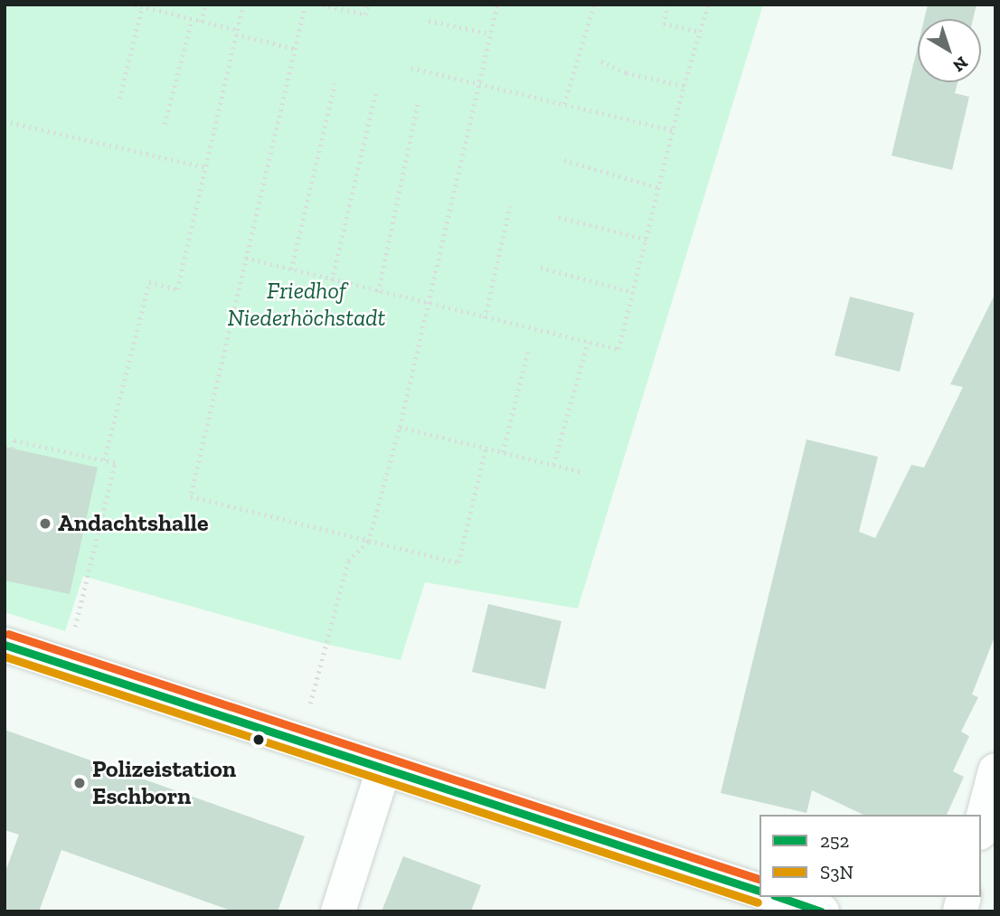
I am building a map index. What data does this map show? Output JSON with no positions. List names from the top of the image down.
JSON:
{
  "parks": ["Friedhof Niederhöchstadt"],
  "places": ["Andachtshalle", "Polizeistation Eschborn"],
  "lines": ["transit line 252", "transit line S3N"],
  "legend": ["252", "S3N"],
  "north": "bottom right"
}
